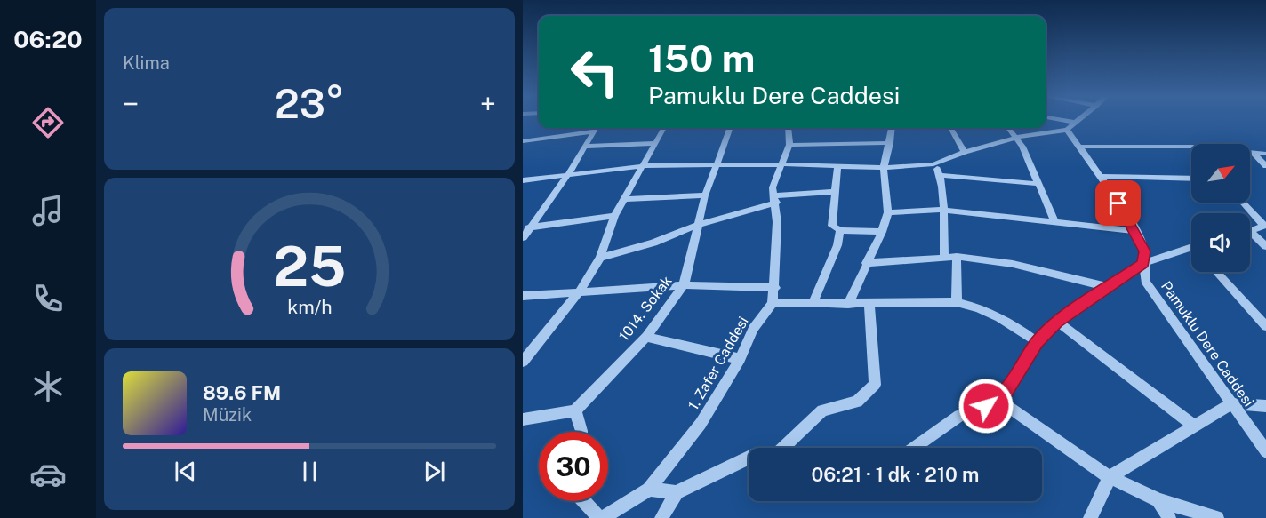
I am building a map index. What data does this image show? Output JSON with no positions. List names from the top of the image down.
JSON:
{
  "streets": {
    "street": ["1014. Sokak", "Pamuklu Dere Caddesi", "1. Zafer Caddesi"]
  },
  "north": "top right",
  "page": {
    "tabs": "06:20",
    "tile": "Klima",
    "turn": ["150 m", "Pamuklu Dere Caddesi"],
    "heat": ["−", "23°", "+"],
    "song": ["89.6 FM", "Müzik"],
    "limit": "30",
    "trip": "06:21 · 1 dk · 210 m",
    "gauge": ["25", "km/h"]
  }
}
